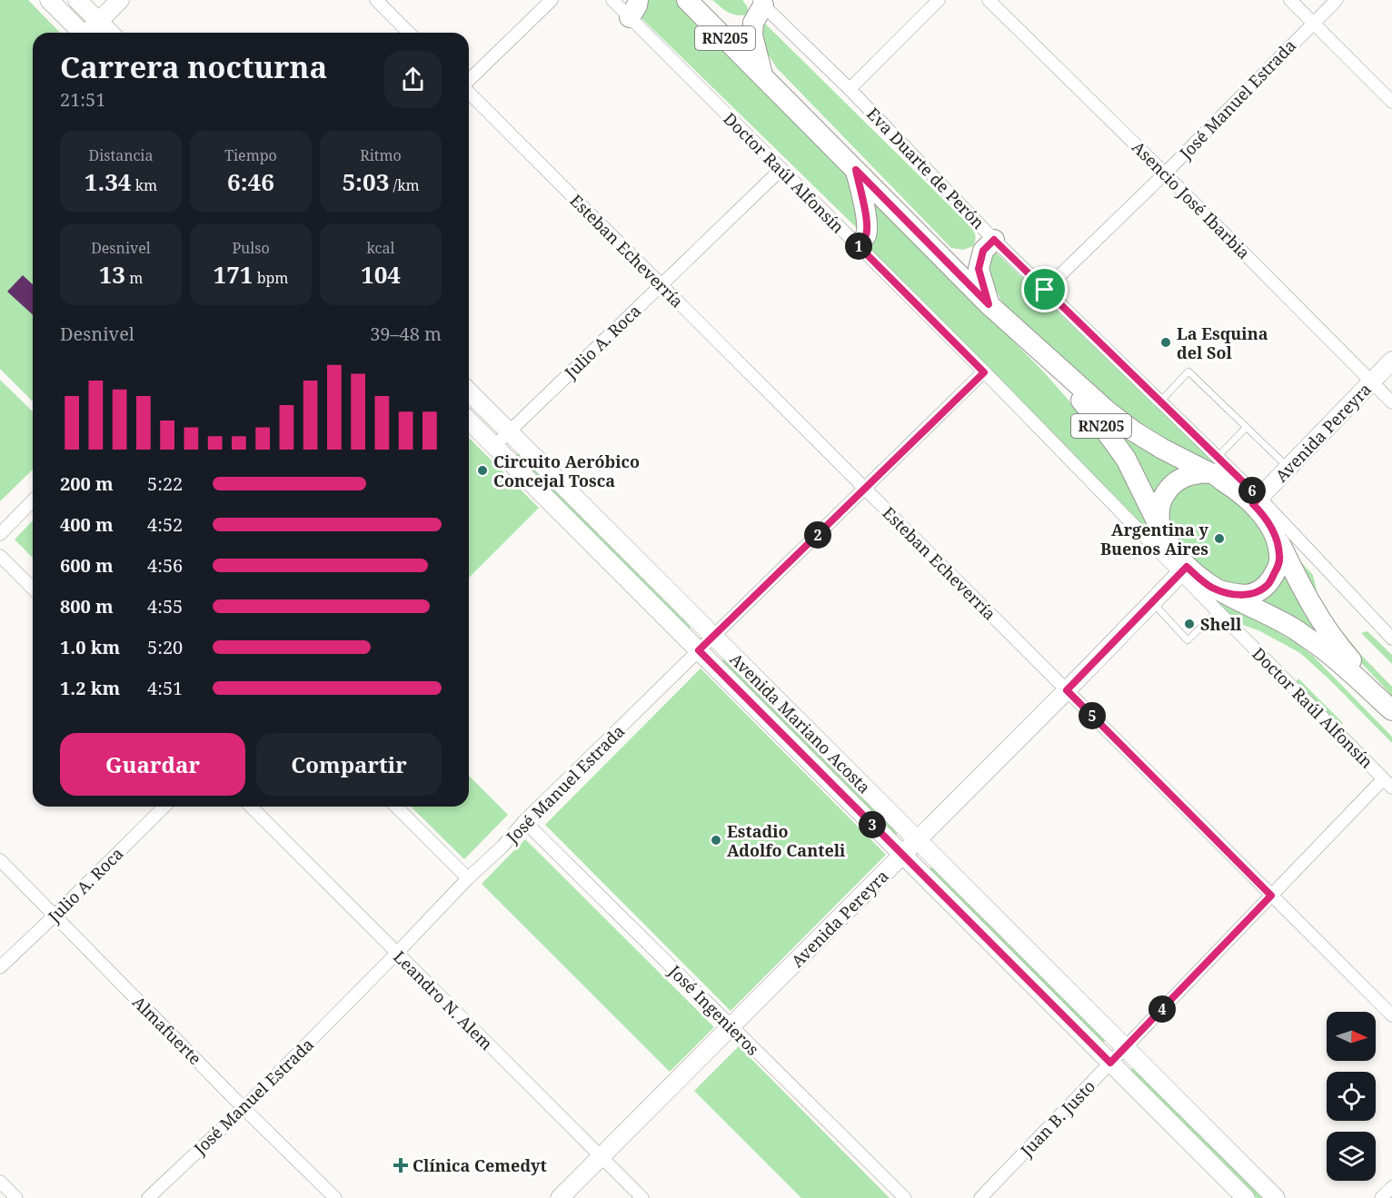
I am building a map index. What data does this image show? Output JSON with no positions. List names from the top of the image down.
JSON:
{
  "streets": {
    "main road": ["RN205", "Avenida Pereyra", "Avenida Mariano Acosta"],
    "street": [
      "José Manuel Estrada",
      "Eva Duarte de Perón",
      "Doctor Raúl Alfonsín",
      "Asencio José Ibarbia",
      "Esteban Echeverría",
      "Julio A. Roca",
      "Leandro N. Alem",
      "José Ingenieros",
      "Almafuerte",
      "Juan B. Justo"
    ]
  },
  "crossings": [
    ["RN205", "Eva Duarte de Perón"],
    ["RN205", "Doctor Raúl Alfonsín"],
    ["RN205", "Avenida Pereyra"],
    ["José Manuel Estrada", "Eva Duarte de Perón"],
    ["José Manuel Estrada", "Doctor Raúl Alfonsín"],
    ["José Manuel Estrada", "Asencio José Ibarbia"],
    ["José Manuel Estrada", "Esteban Echeverría"],
    ["José Manuel Estrada", "Avenida Mariano Acosta"],
    ["José Manuel Estrada", "Leandro N. Alem"],
    ["José Manuel Estrada", "José Ingenieros"],
    ["José Manuel Estrada", "Almafuerte"],
    ["Eva Duarte de Perón", "Doctor Raúl Alfonsín"],
    ["Eva Duarte de Perón", "Avenida Pereyra"],
    ["Doctor Raúl Alfonsín", "Julio A. Roca"],
    ["Doctor Raúl Alfonsín", "Avenida Pereyra"],
    ["Doctor Raúl Alfonsín", "Juan B. Justo"],
    ["Asencio José Ibarbia", "Avenida Pereyra"],
    ["Esteban Echeverría", "Julio A. Roca"],
    ["Esteban Echeverría", "Avenida Pereyra"],
    ["Esteban Echeverría", "Juan B. Justo"],
    ["Julio A. Roca", "Avenida Mariano Acosta"],
    ["Julio A. Roca", "Almafuerte"],
    ["Avenida Pereyra", "Avenida Mariano Acosta"],
    ["Avenida Pereyra", "Leandro N. Alem"],
    ["Avenida Pereyra", "José Ingenieros"],
    ["Avenida Mariano Acosta", "Juan B. Justo"]
  ],
  "places": {
    "other": [
      "La Esquina del Sol",
      "Circuito Aeróbico Concejal Tosca",
      "Argentina y Buenos Aires",
      "Shell",
      "Estadio Adolfo Canteli"
    ],
    "health": ["Clínica Cemedyt"]
  },
  "north": "right",
  "page": {
    "heading": ["Carrera nocturna", "21:51"],
    "stats": [
      ["Distancia", "1.34 km"],
      ["Tiempo", "6:46"],
      ["Ritmo", "5:03 /km"],
      ["Desnivel", "13 m"],
      ["Pulso", "171 bpm"],
      ["kcal", "104"]
    ],
    "pins": [
      "1",
      "6",
      "2",
      "5",
      "3",
      "4"
    ],
    "chart": ["Desnivel", "39–48 m"],
    "list": [
      {
        "name": "200 m",
        "note": "5:22"
      },
      {
        "name": "400 m",
        "note": "4:52"
      },
      {
        "name": "600 m",
        "note": "4:56"
      },
      {
        "name": "800 m",
        "note": "4:55"
      },
      {
        "name": "1.0 km",
        "note": "5:20"
      },
      {
        "name": "1.2 km",
        "note": "4:51"
      }
    ],
    "buttons": ["Guardar", "Compartir"]
  }
}
